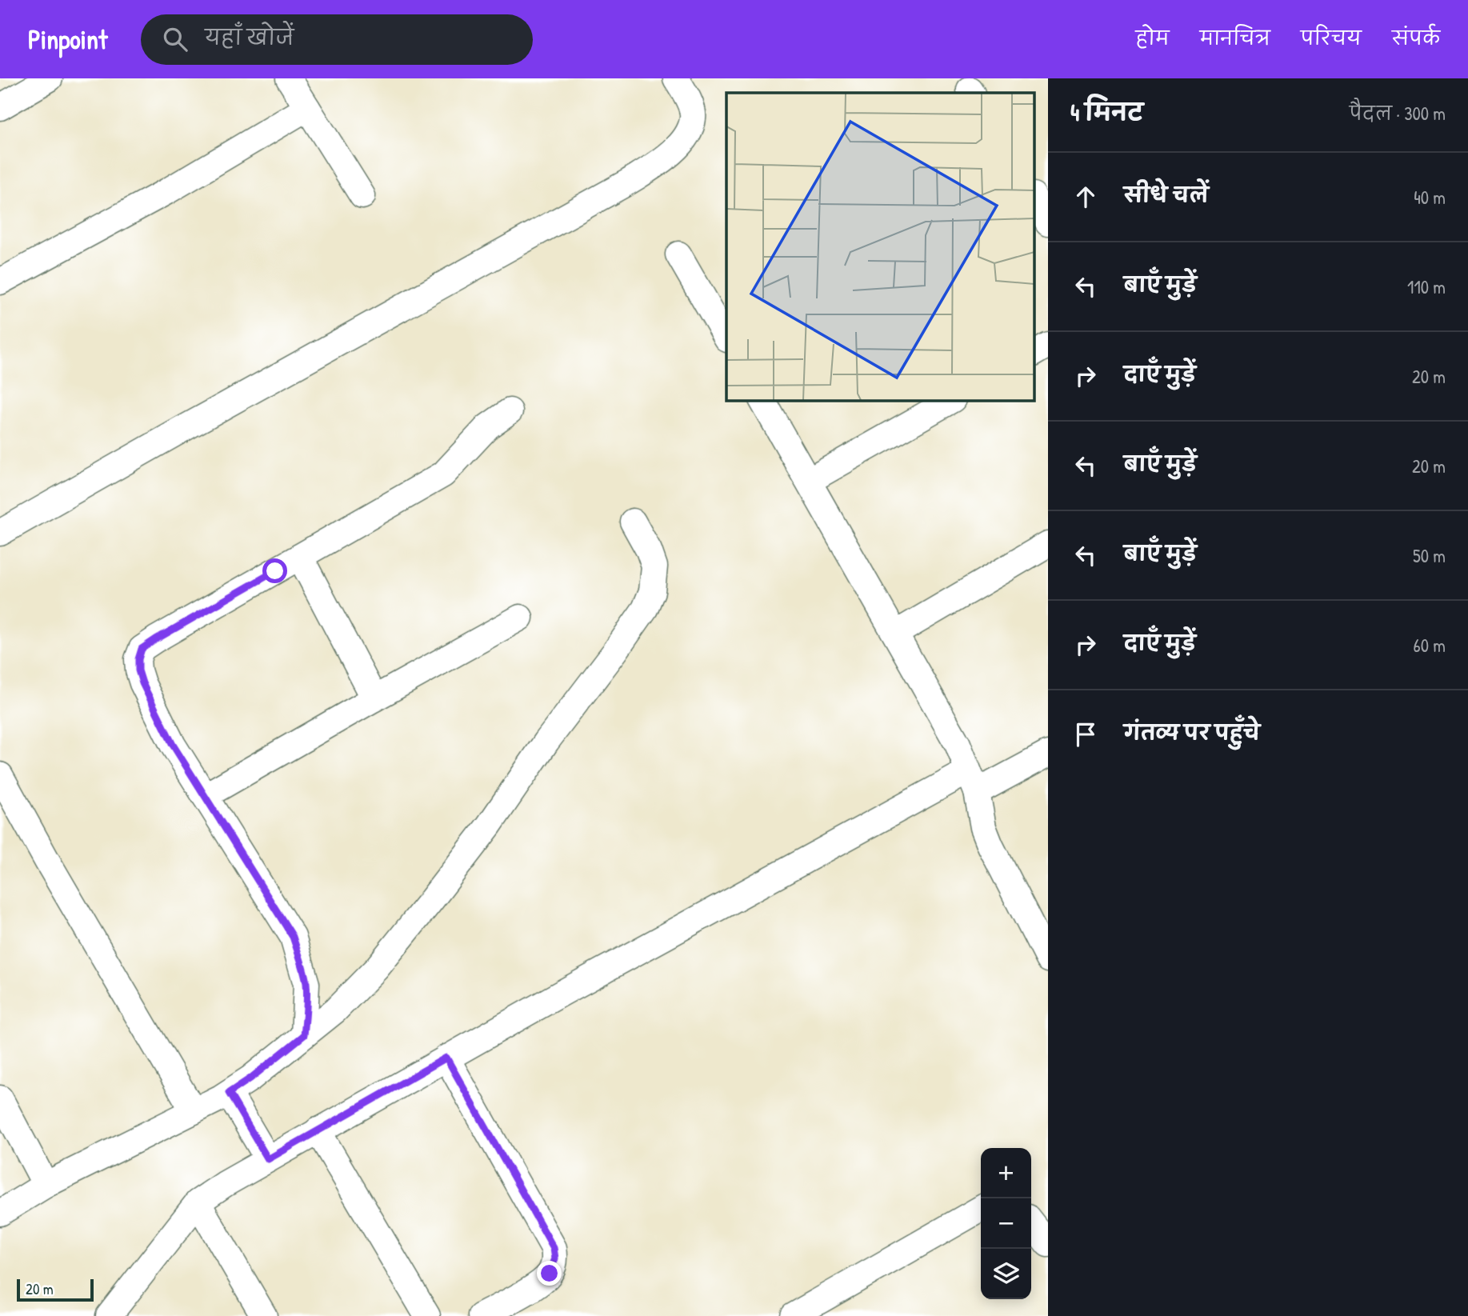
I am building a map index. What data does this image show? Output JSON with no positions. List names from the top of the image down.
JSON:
{
  "scale_bar": "20 m",
  "page": {
    "header": "Pinpoint",
    "search": "यहाँ खोजें",
    "nav": [
      "होम",
      "मानचित्र",
      "परिचय",
      "संपर्क"
    ],
    "heading": ["4 मिनट", "पैदल · 300 m"],
    "list": [
      ["सीधे चलें", "40 m"],
      ["बाएँ मुड़ें", "110 m"],
      ["दाएँ मुड़ें", "20 m"],
      ["बाएँ मुड़ें", "20 m"],
      ["बाएँ मुड़ें", "50 m"],
      ["दाएँ मुड़ें", "60 m"],
      "गंतव्य पर पहुँचे"
    ],
    "map_buttons": ["+", "−"],
    "scale": "20 m"
  }
}
